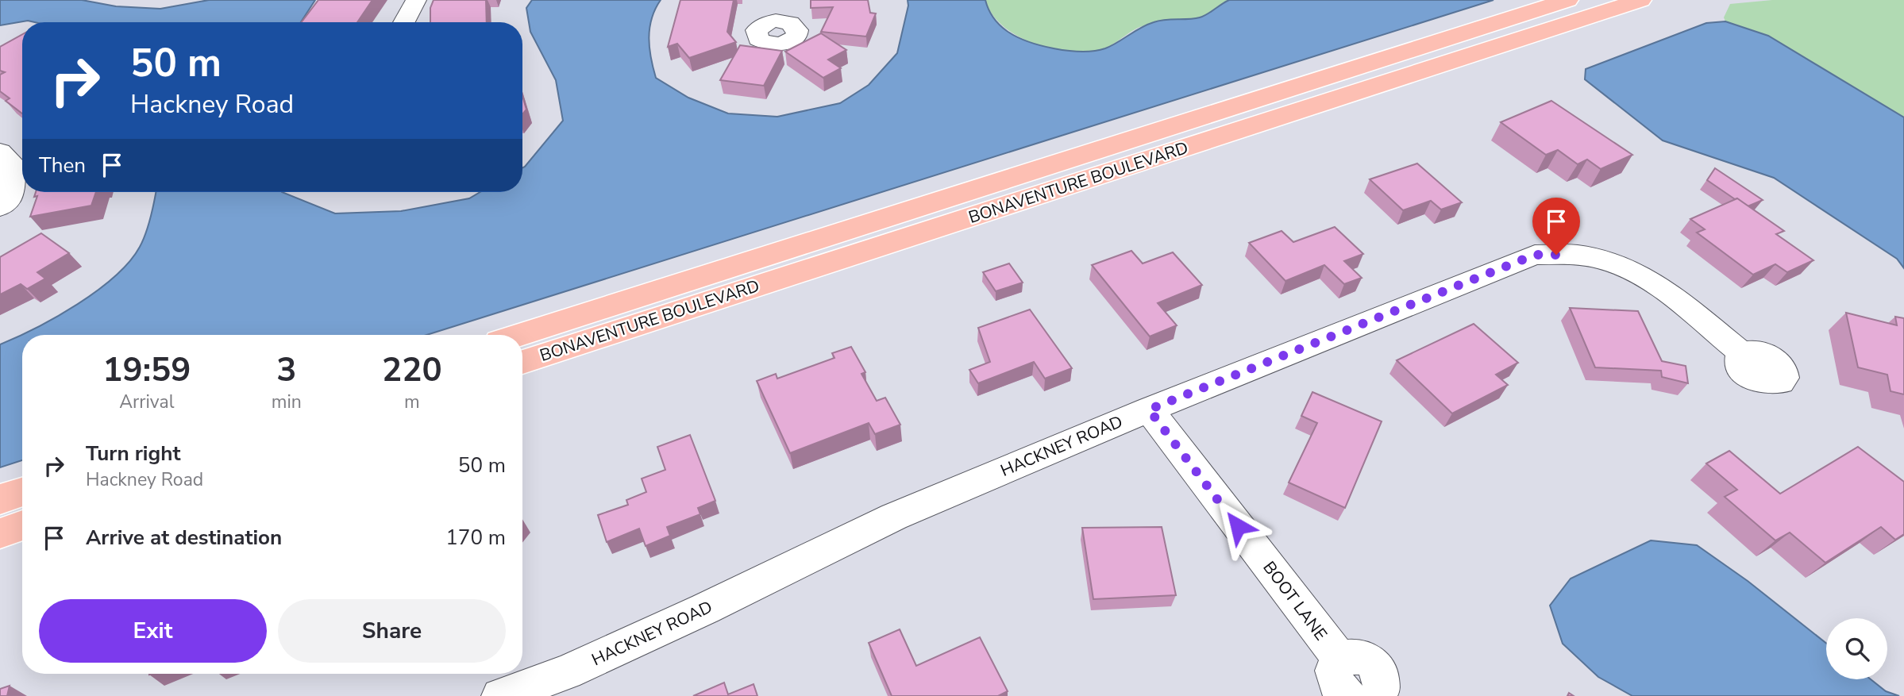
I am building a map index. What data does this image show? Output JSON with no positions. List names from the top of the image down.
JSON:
{
  "streets": {
    "main road": ["BONAVENTURE BOULEVARD"],
    "street": ["HACKNEY ROAD", "BOOT LANE"]
  },
  "crossings": [
    ["HACKNEY ROAD", "BOOT LANE"]
  ],
  "page": {
    "turn": ["50 m", "Hackney Road"],
    "then": "Then",
    "eta": [
      "19:59",
      "Arrival",
      "3",
      "min",
      "220",
      "m"
    ],
    "list": [
      {
        "name": "Turn right",
        "note": "Hackney Road",
        "value": "50 m"
      },
      {
        "name": "Arrive at destination",
        "value": "170 m"
      }
    ],
    "buttons": ["Exit", "Share"]
  }
}
